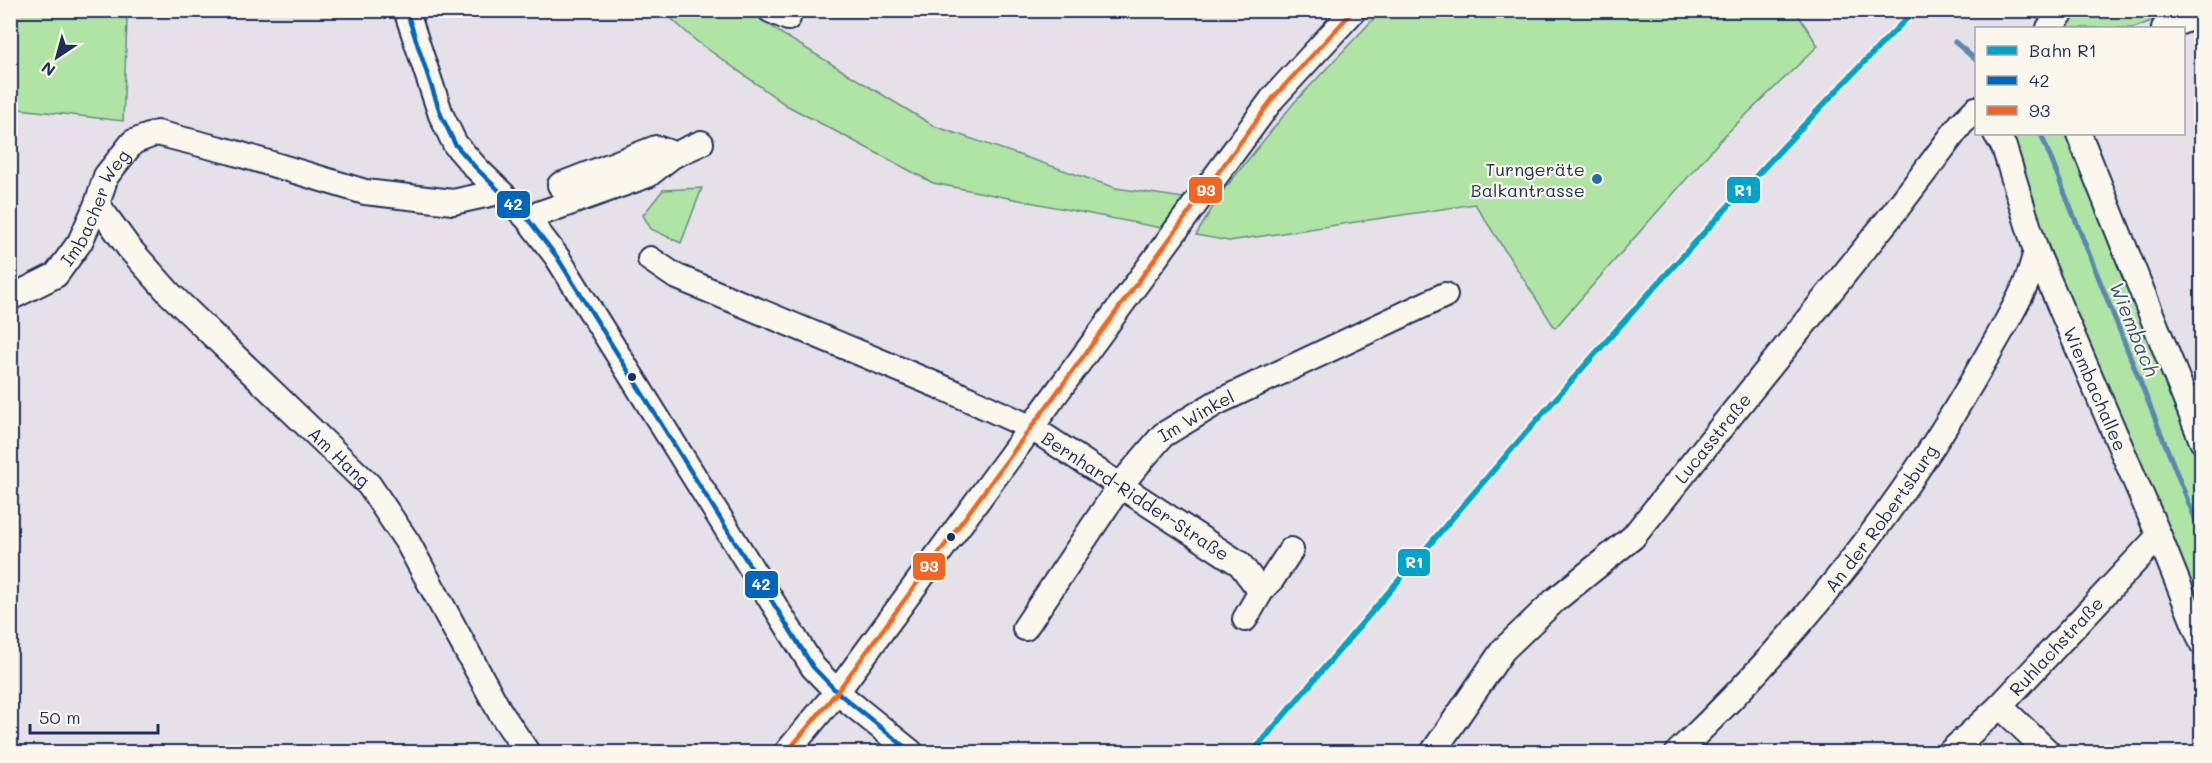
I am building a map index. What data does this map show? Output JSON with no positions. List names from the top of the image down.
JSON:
{
  "streets": {
    "street": [
      "Imbacher Weg",
      "Wiembachallee",
      "Im Winkel",
      "Lucasstraße",
      "Am Hang",
      "Bernhard-Ridder-Straße",
      "An der Robertsburg",
      "Ruhlachstraße"
    ]
  },
  "crossings": [
    ["Imbacher Weg", "Am Hang"],
    ["Wiembachallee", "An der Robertsburg"],
    ["Wiembachallee", "Ruhlachstraße"],
    ["Im Winkel", "Bernhard-Ridder-Straße"]
  ],
  "water": ["Wiembach"],
  "places": ["Turngeräte Balkantrasse"],
  "lines": ["rail line R1", "transit line 42", "transit line 93"],
  "legend": ["Bahn R1", "42", "93"],
  "scale_bar": "50 m",
  "north": "bottom left"
}
